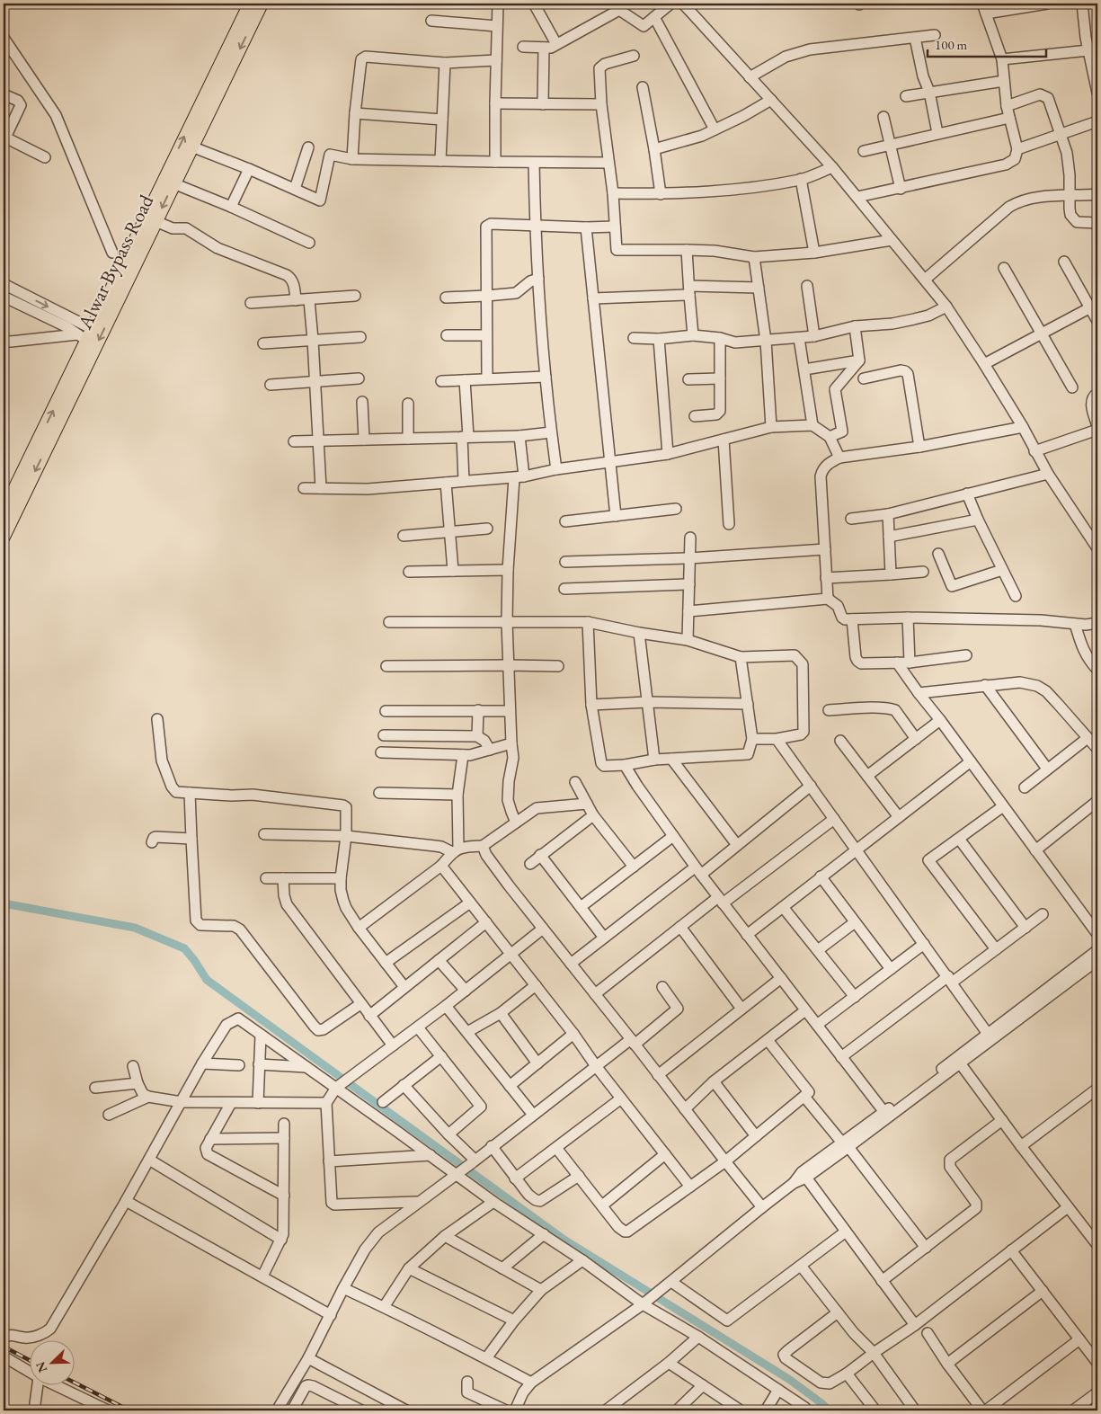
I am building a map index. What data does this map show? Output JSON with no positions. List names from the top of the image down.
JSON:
{
  "streets": {
    "main road": ["Alwar Bypass Road"]
  },
  "scale_bar": "100 m",
  "north": "bottom left"
}
